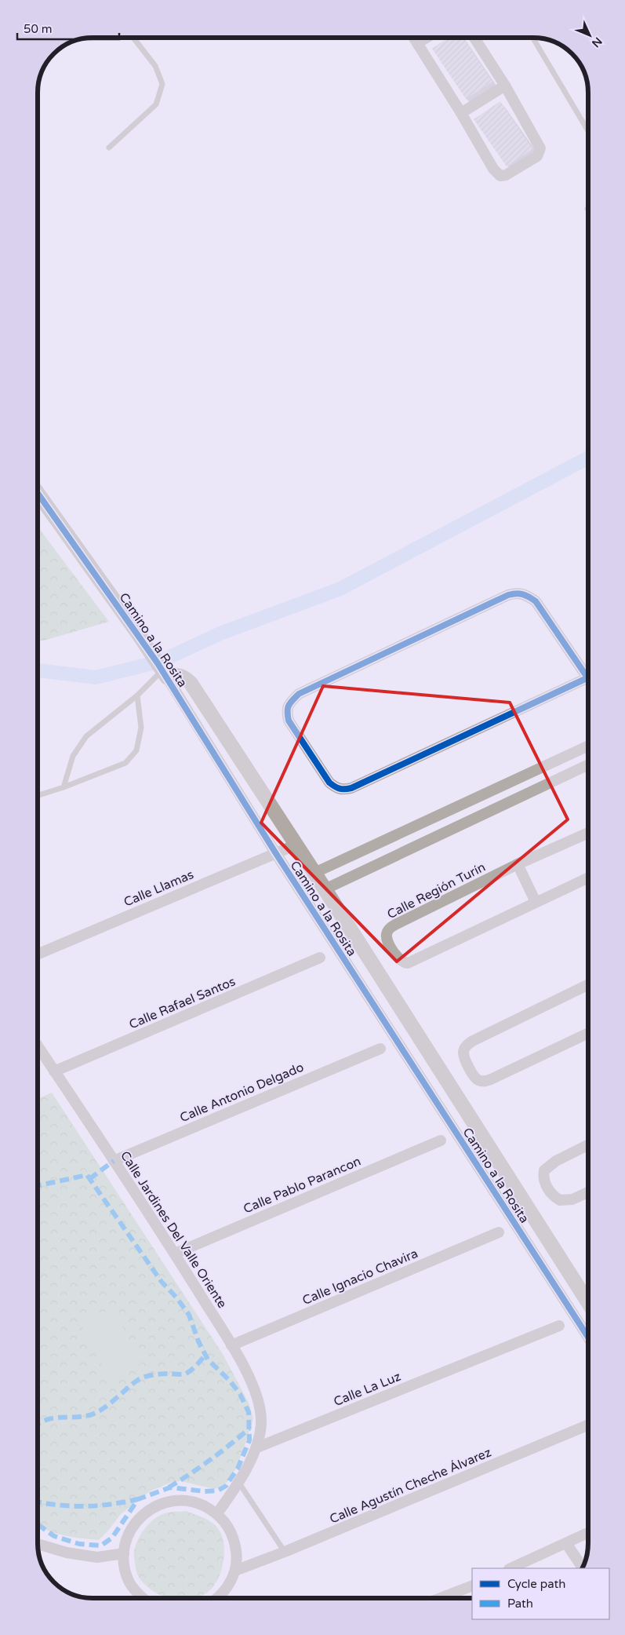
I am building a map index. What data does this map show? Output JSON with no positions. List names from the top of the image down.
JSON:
{
  "streets": {
    "street": [
      "Camino a la Rosita",
      "Calle Llamas",
      "Calle Región Turín",
      "Calle Rafael Santos",
      "Calle Antonio Delgado",
      "Calle Pablo Parancon",
      "Calle Jardines Del Valle Oriente",
      "Calle Ignacio Chavira",
      "Calle La Luz",
      "Calle Agustín Cheche Álvarez"
    ]
  },
  "crossings": [
    ["Camino a la Rosita", "Calle Llamas"],
    ["Calle Rafael Santos", "Calle Jardines Del Valle Oriente"],
    ["Calle Antonio Delgado", "Calle Jardines Del Valle Oriente"],
    ["Calle Pablo Parancon", "Calle Jardines Del Valle Oriente"],
    ["Calle Jardines Del Valle Oriente", "Calle Ignacio Chavira"],
    ["Calle Jardines Del Valle Oriente", "Calle La Luz"]
  ],
  "legend": ["Cycle path", "Path"],
  "scale_bar": "50 m",
  "north": "bottom right"
}
